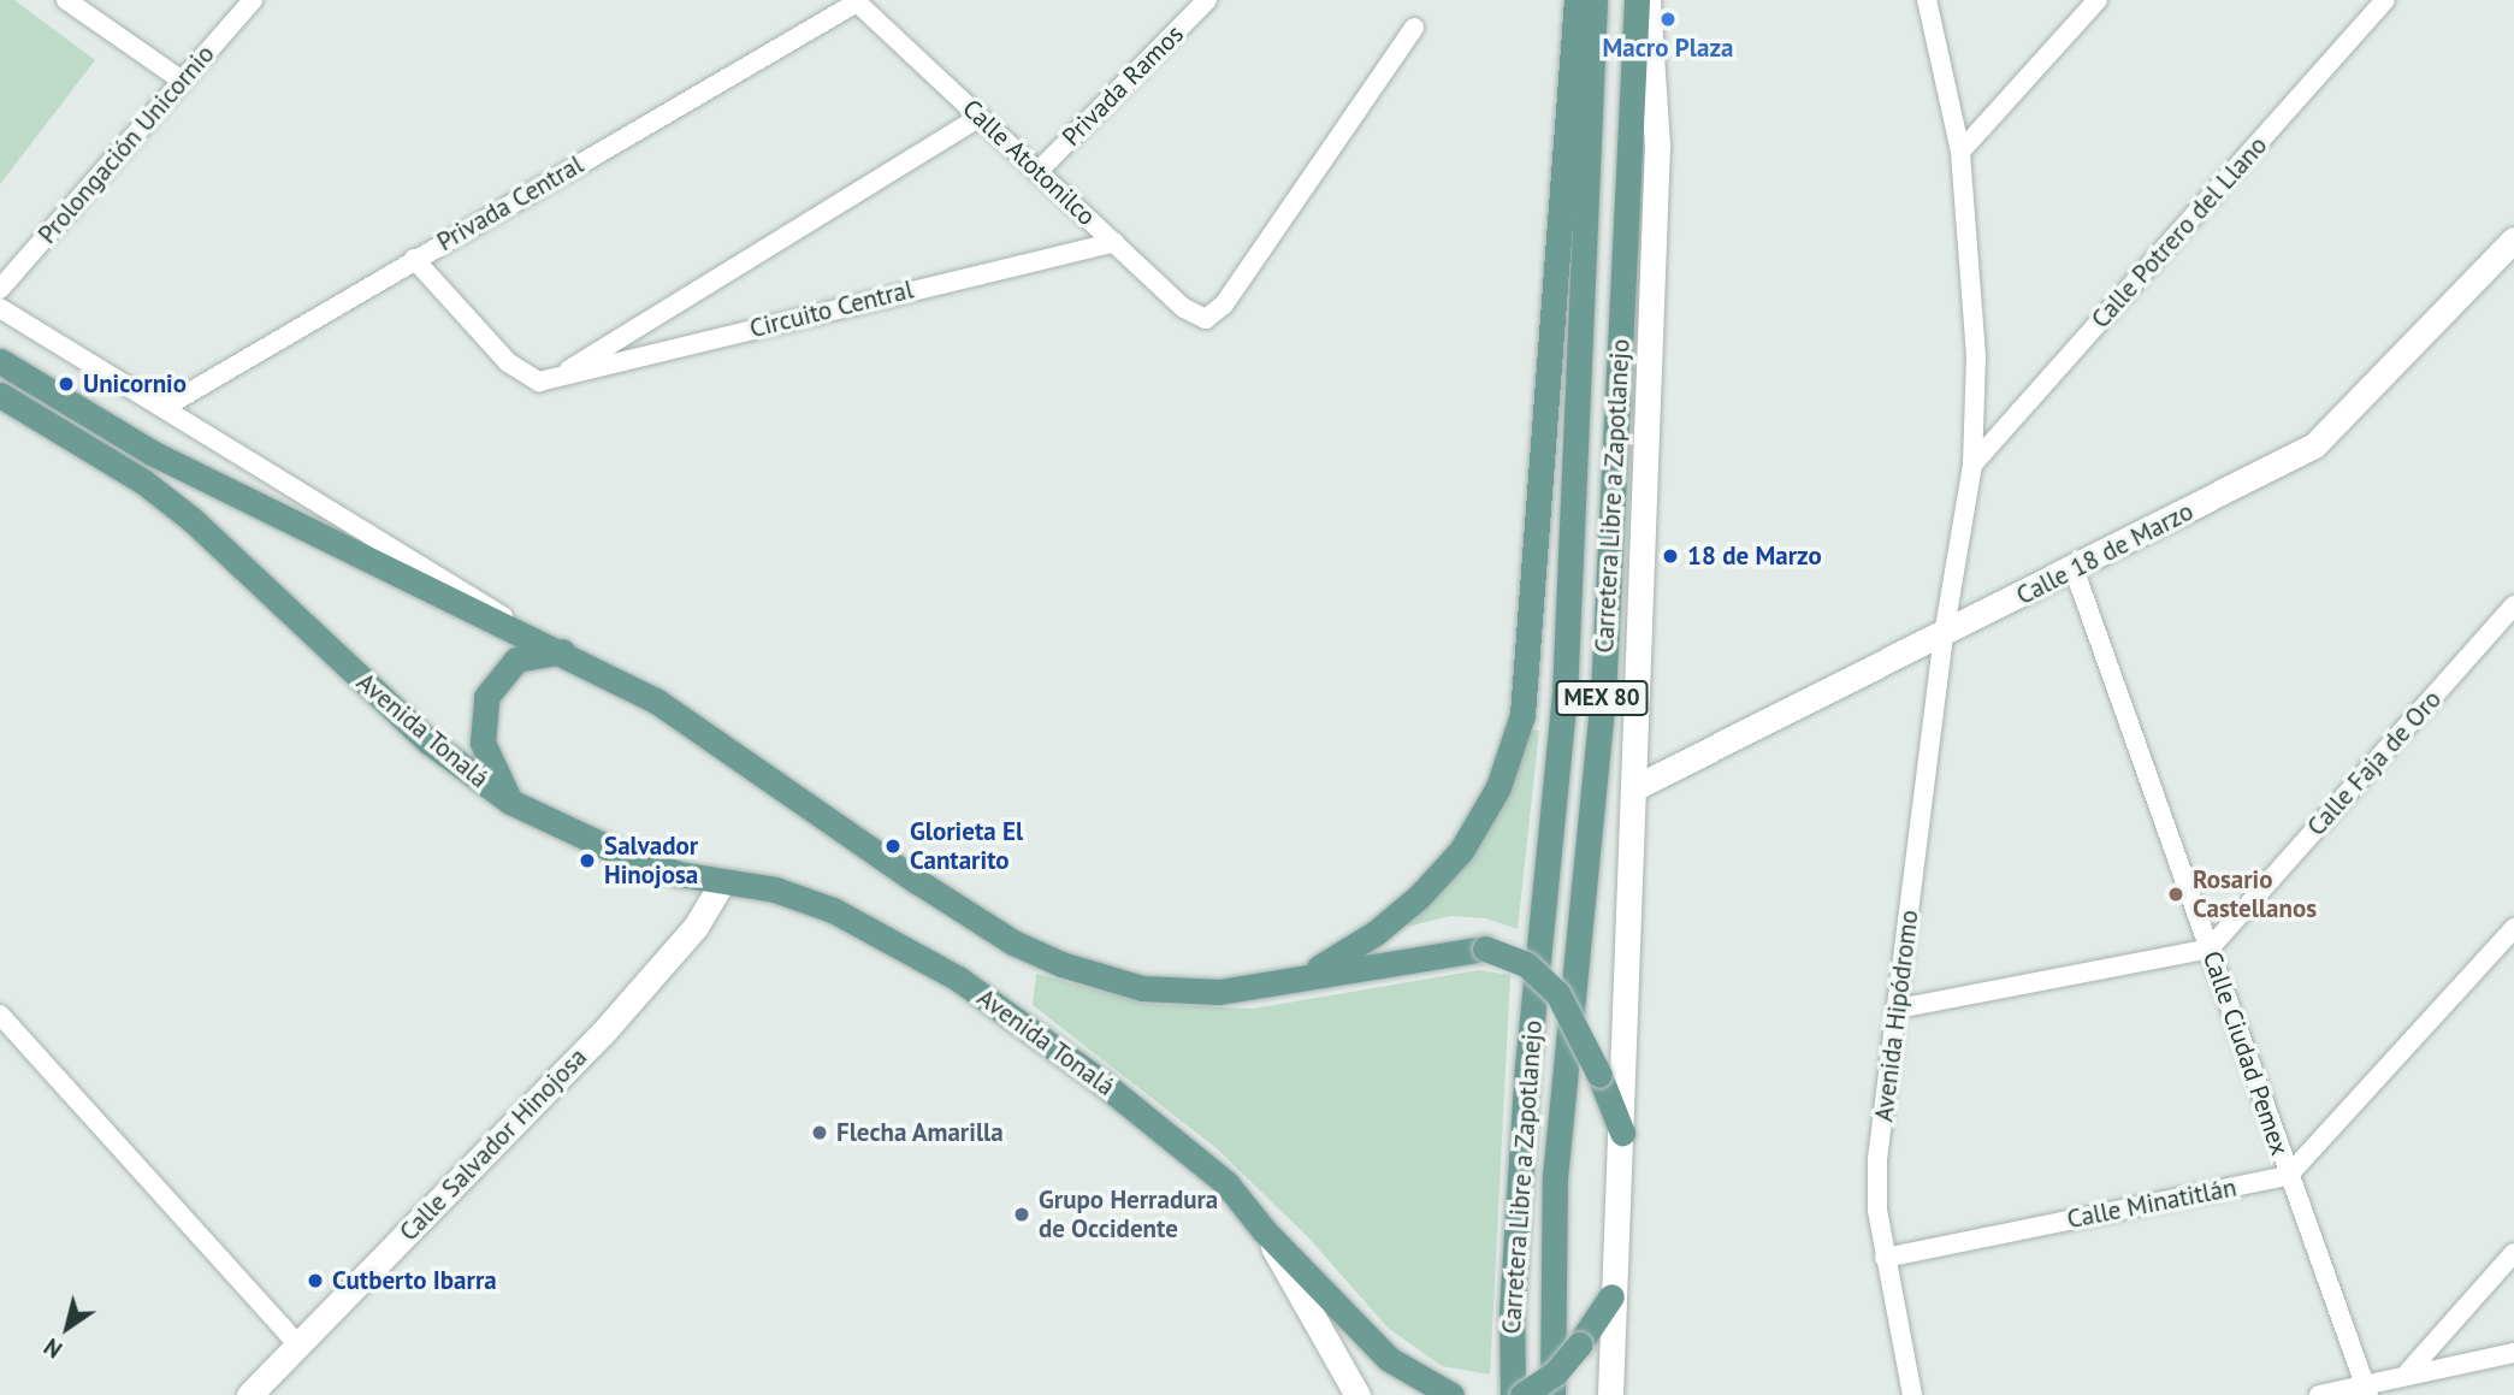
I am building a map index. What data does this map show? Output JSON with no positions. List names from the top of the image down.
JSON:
{
  "streets": {
    "main road": ["Carretera Libre a Zapotlanejo", "MEX 80", "Avenida Tonalá"],
    "street": [
      "Privada Ramos",
      "Prolongación Unicornio",
      "Calle Atotonilco",
      "Privada Central",
      "Calle Potrero del Llano",
      "Circuito Central",
      "Calle 18 de Marzo",
      "Calle Faja de Oro",
      "Avenida Hipódromo",
      "Calle Ciudad Pemex",
      "Calle Salvador Hinojosa",
      "Calle Minatitlán"
    ]
  },
  "crossings": [
    ["Privada Ramos", "Calle Atotonilco"],
    ["Calle Atotonilco", "Privada Central"],
    ["Calle Atotonilco", "Circuito Central"],
    ["Calle Potrero del Llano", "Avenida Hipódromo"],
    ["Carretera Libre a Zapotlanejo", "Calle 18 de Marzo"],
    ["Calle 18 de Marzo", "Avenida Hipódromo"],
    ["Calle 18 de Marzo", "Calle Ciudad Pemex"],
    ["Avenida Tonalá", "Calle Salvador Hinojosa"],
    ["Calle Faja de Oro", "Calle Ciudad Pemex"],
    ["Avenida Hipódromo", "Calle Minatitlán"],
    ["Calle Ciudad Pemex", "Calle Minatitlán"]
  ],
  "places": [
    "Macro Plaza",
    "Unicornio",
    "18 de Marzo",
    "Glorieta El Cantarito",
    "Salvador Hinojosa",
    "Rosario Castellanos",
    "Flecha Amarilla",
    "Grupo Herradura de Occidente",
    "Cutberto Ibarra"
  ],
  "north": "bottom left"
}
